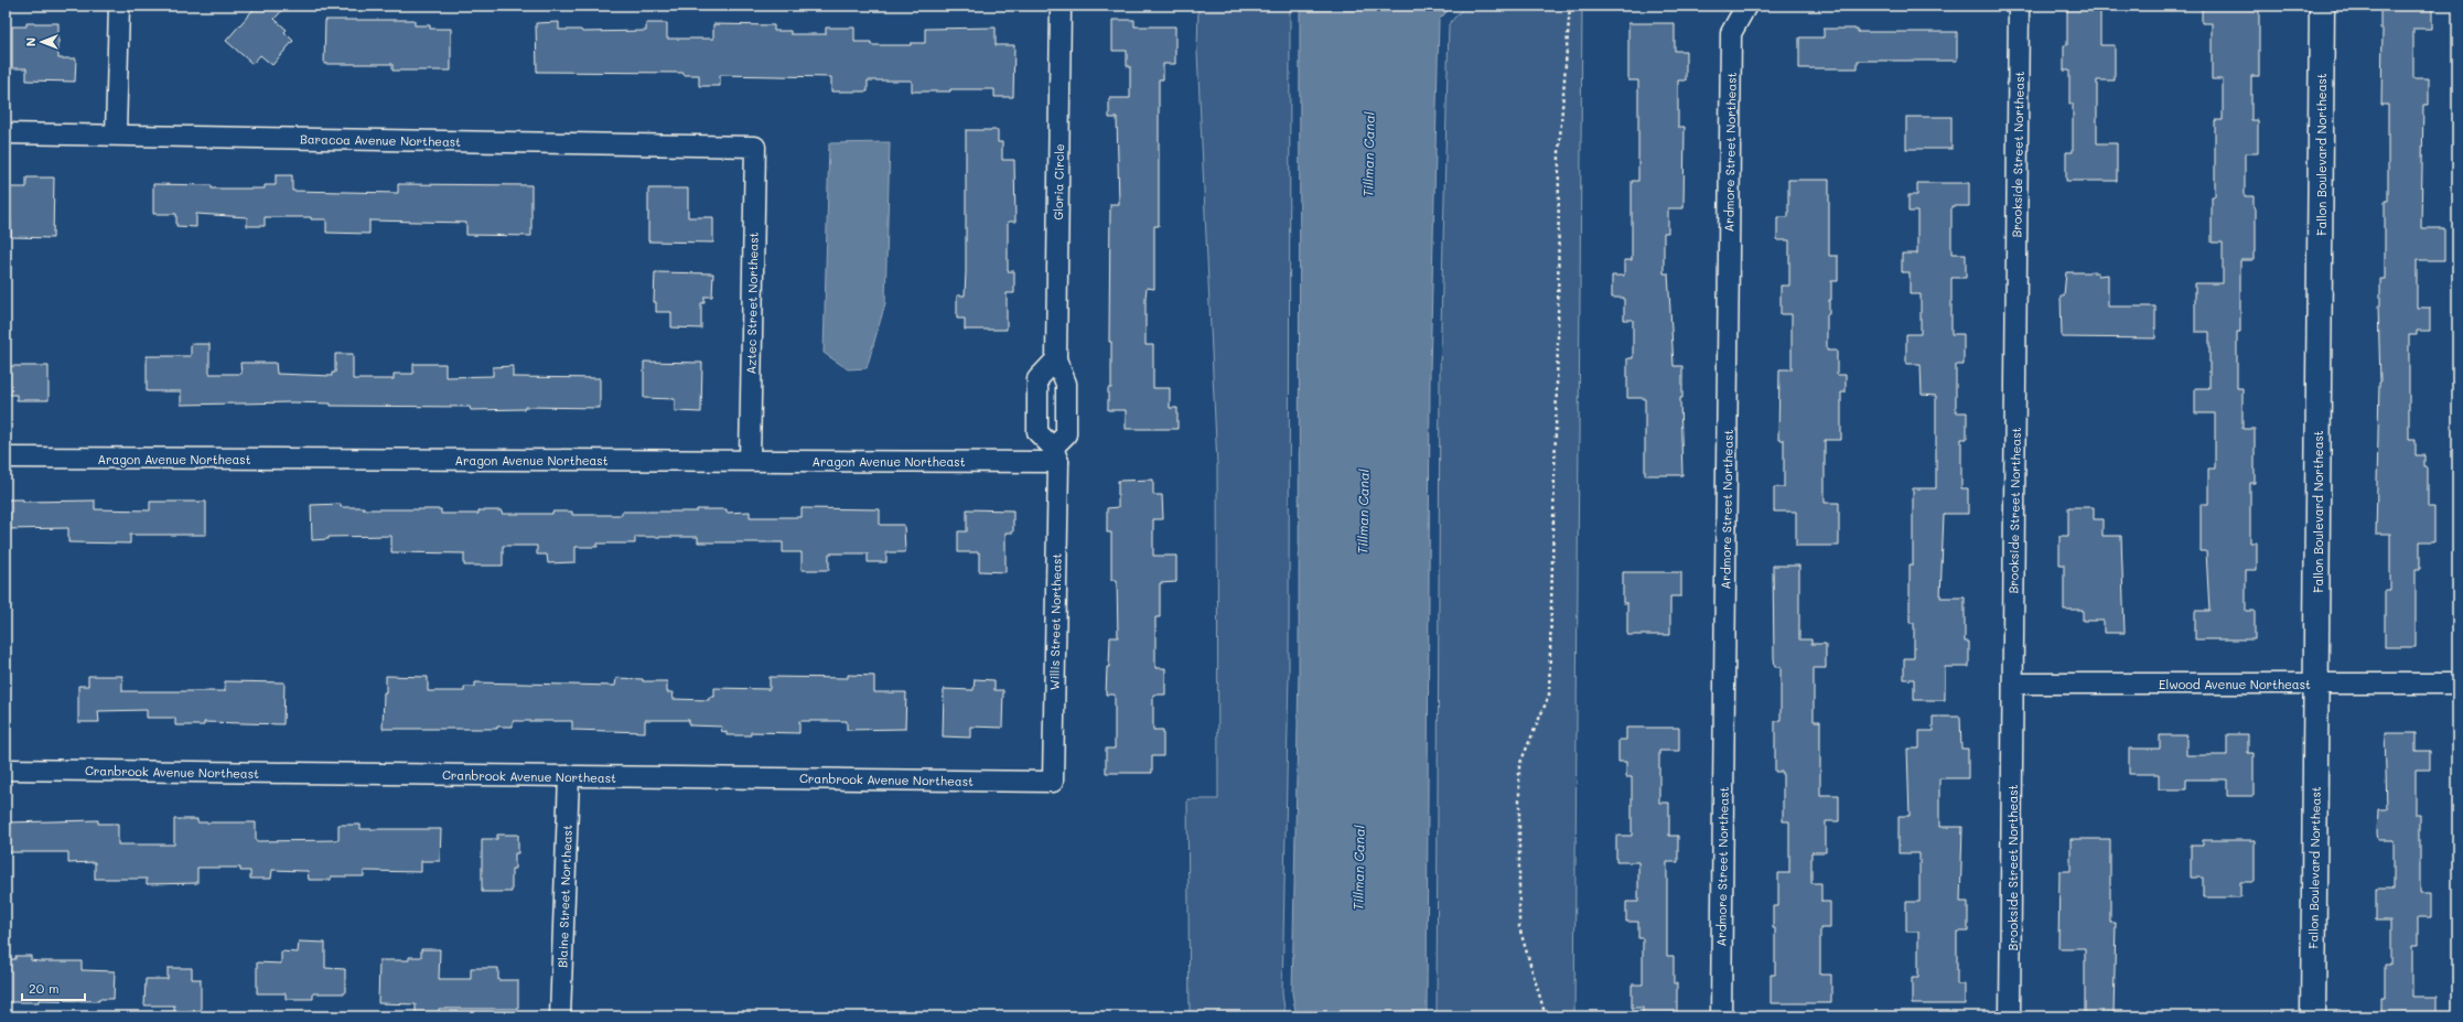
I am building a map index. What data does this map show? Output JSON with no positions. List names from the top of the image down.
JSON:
{
  "streets": {
    "street": [
      "Baracoa Avenue Northeast",
      "Ardmore Street Northeast",
      "Brookside Street Northeast",
      "Fallon Boulevard Northeast",
      "Gloria Circle",
      "Aztec Street Northeast",
      "Aragon Avenue Northeast",
      "Willis Street Northeast",
      "Elwood Avenue Northeast",
      "Cranbrook Avenue Northeast",
      "Blaine Street Northeast"
    ]
  },
  "crossings": [
    ["Baracoa Avenue Northeast", "Aztec Street Northeast"],
    ["Brookside Street Northeast", "Elwood Avenue Northeast"],
    ["Fallon Boulevard Northeast", "Elwood Avenue Northeast"],
    ["Gloria Circle", "Aragon Avenue Northeast"],
    ["Gloria Circle", "Willis Street Northeast"],
    ["Aztec Street Northeast", "Aragon Avenue Northeast"],
    ["Aragon Avenue Northeast", "Willis Street Northeast"],
    ["Willis Street Northeast", "Cranbrook Avenue Northeast"],
    ["Cranbrook Avenue Northeast", "Blaine Street Northeast"]
  ],
  "water": ["Tillman Canal"],
  "scale_bar": "20 m",
  "north": "left"
}
